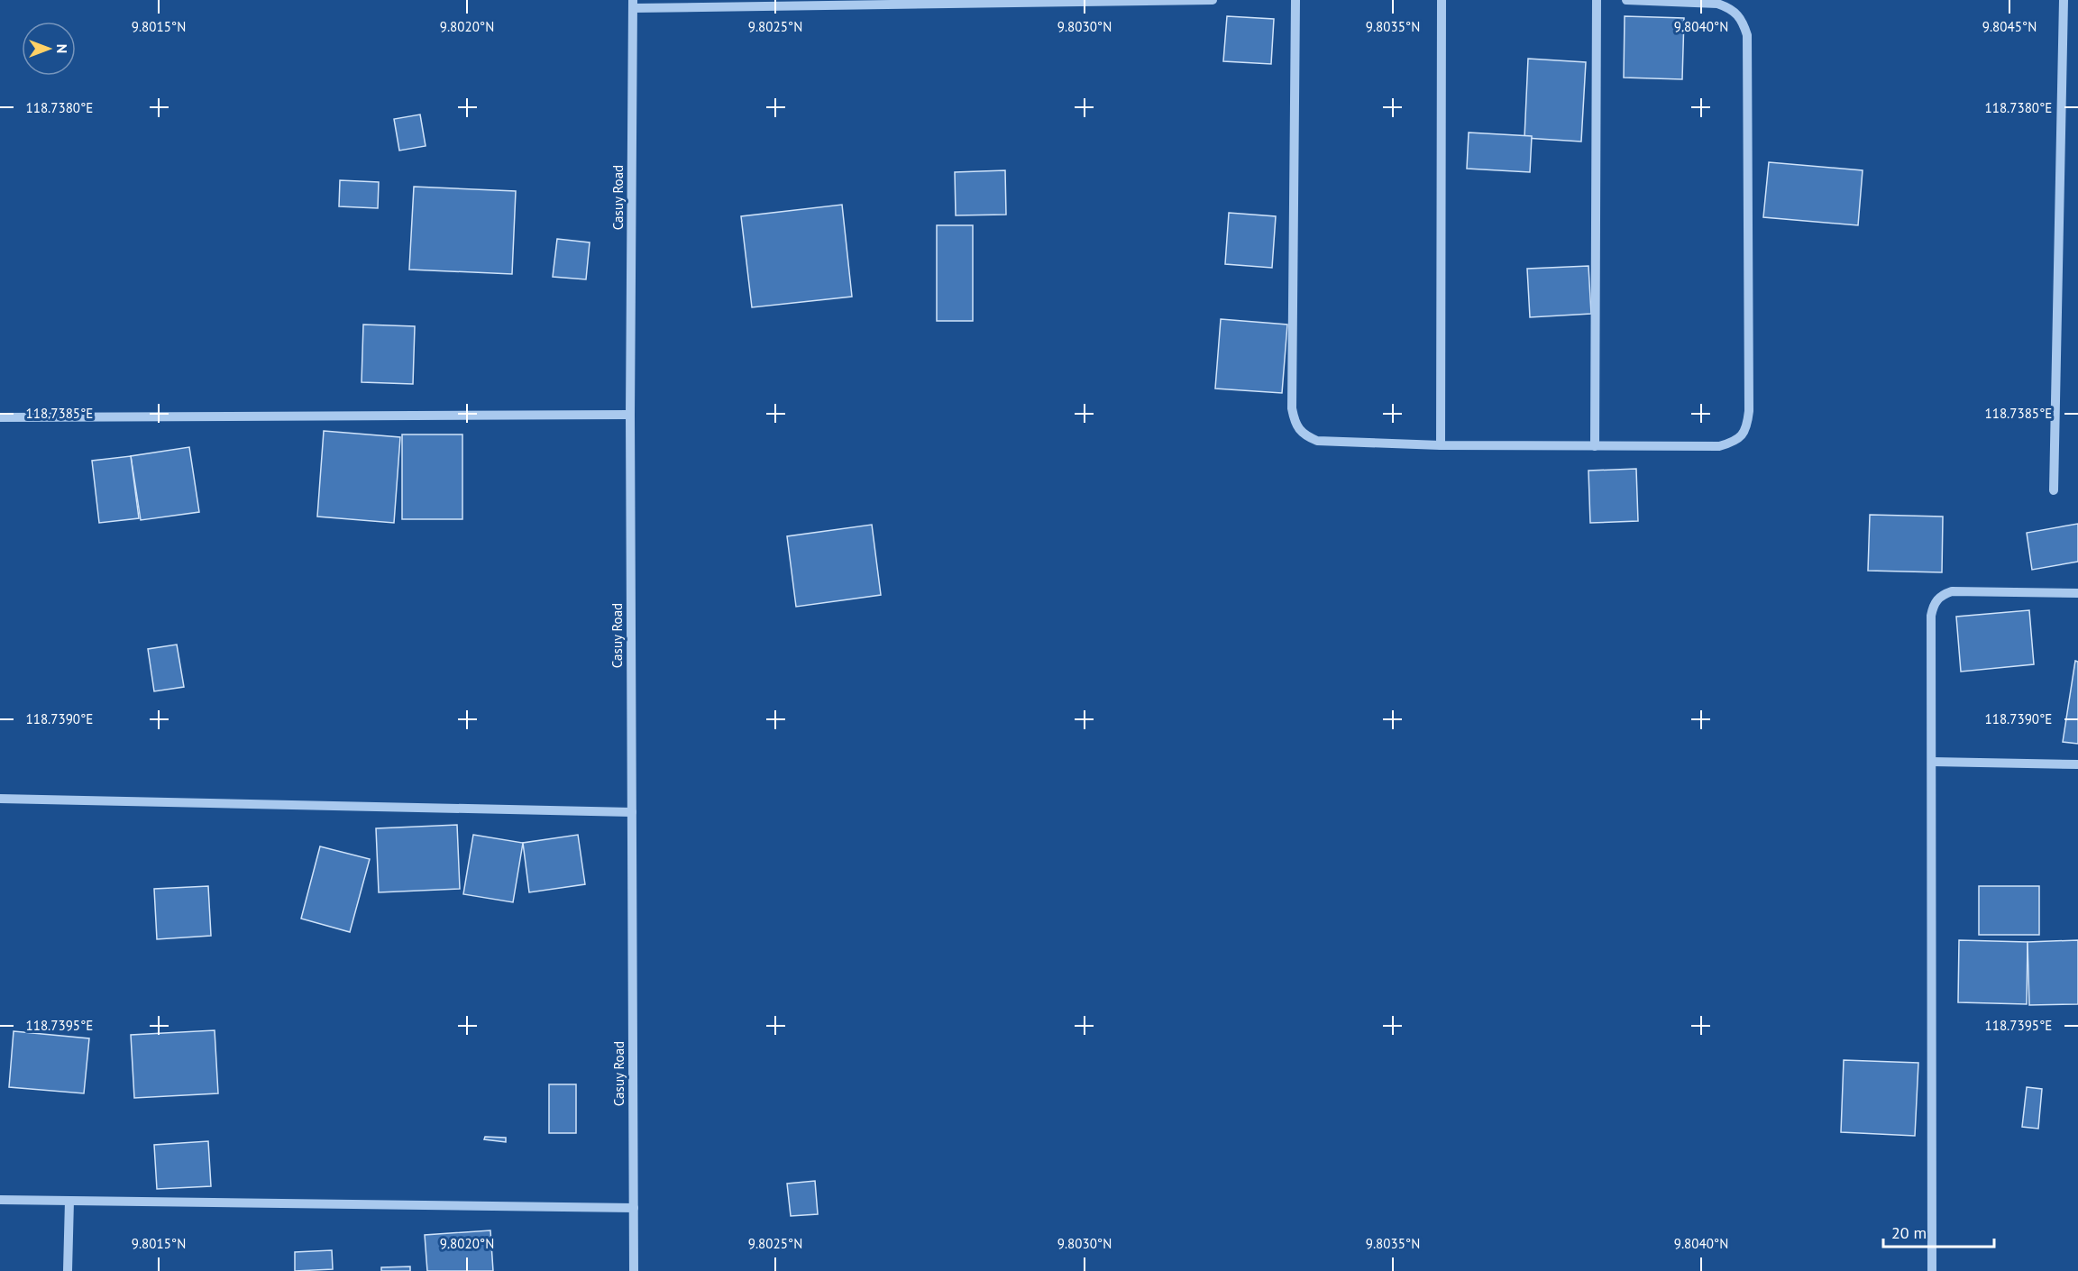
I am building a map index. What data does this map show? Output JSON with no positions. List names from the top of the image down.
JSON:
{
  "streets": {
    "street": ["Casuy Road"]
  },
  "scale_bar": "20 m",
  "north": "right",
  "coordinates": [
    "9.8015°N",
    "9.8020°N",
    "9.8025°N",
    "9.8030°N",
    "9.8035°N",
    "9.8040°N",
    "9.8045°N",
    "118.7380°E",
    "118.7385°E",
    "118.7390°E",
    "118.7395°E"
  ]
}
